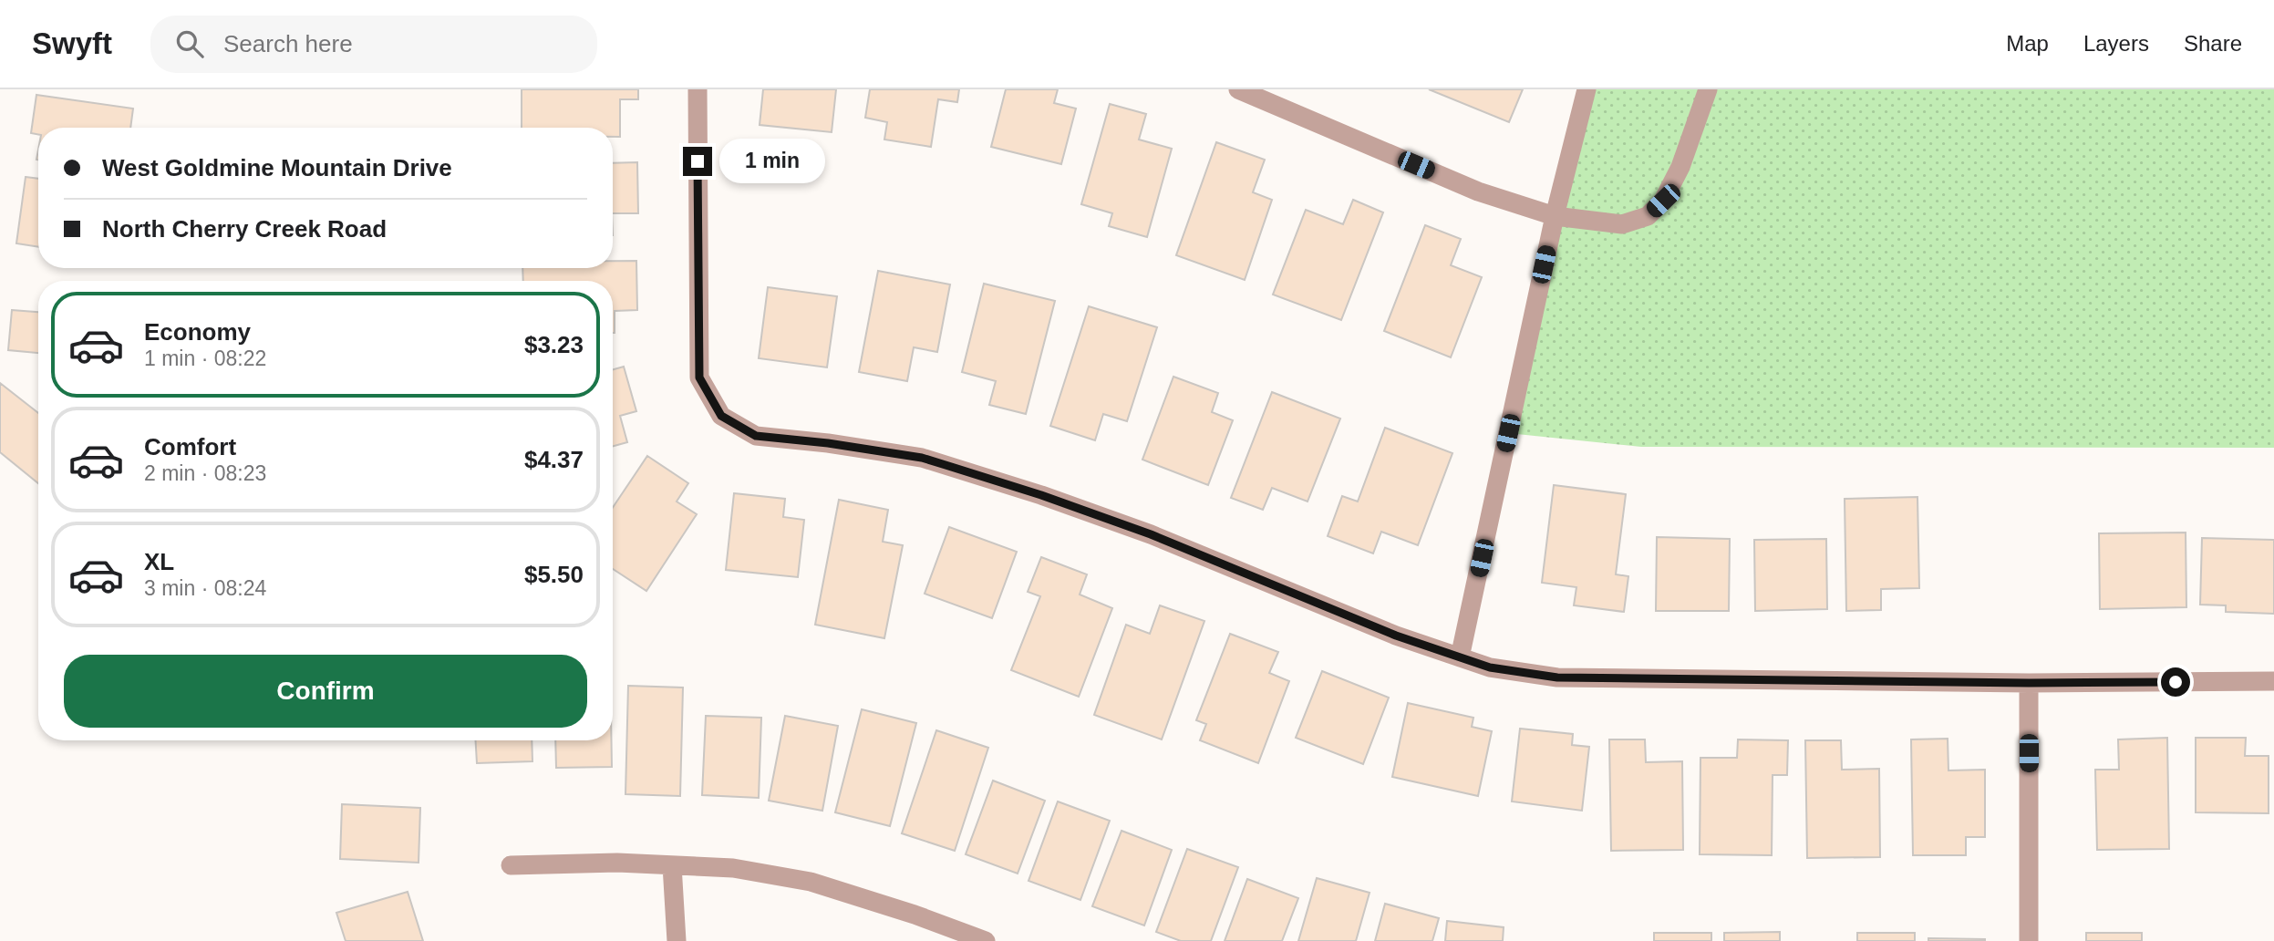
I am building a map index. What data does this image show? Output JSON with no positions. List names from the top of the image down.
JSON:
{
  "page": {
    "header": "Swyft",
    "search": "Search here",
    "nav": ["Map", "Layers", "Share"],
    "banner": ["West Goldmine Mountain Drive", "North Cherry Creek Road"],
    "bubble": "1 min",
    "list": [
      {
        "name": "Economy",
        "note": "1 min · 08:22",
        "value": "$3.23"
      },
      {
        "name": "Comfort",
        "note": "2 min · 08:23",
        "value": "$4.37"
      },
      {
        "name": "XL",
        "note": "3 min · 08:24",
        "value": "$5.50"
      }
    ],
    "buttons": "Confirm"
  }
}
